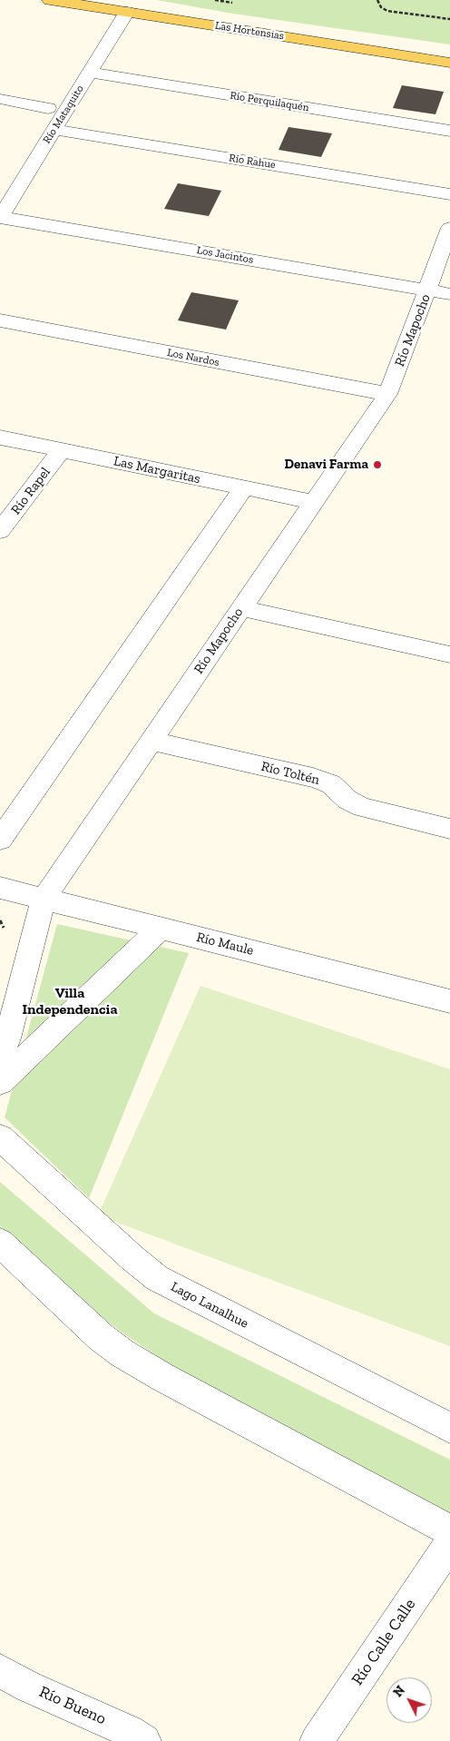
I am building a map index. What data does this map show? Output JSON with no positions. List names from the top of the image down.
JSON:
{
  "streets": {
    "main road": ["Las Hortensias"],
    "street": [
      "Río Perquilaquén",
      "Río Mataquito",
      "Río Rahue",
      "Los Jacintos",
      "Río Mapocho",
      "Los Nardos",
      "Las Margaritas",
      "Río Rapel",
      "Río Toltén",
      "Río Maule",
      "Lago Lanalhue",
      "Río Calle Calle",
      "Río Bueno"
    ]
  },
  "crossings": [
    ["Las Hortensias", "Río Mataquito"],
    ["Río Perquilaquén", "Río Mataquito"],
    ["Río Mataquito", "Río Rahue"],
    ["Río Mataquito", "Los Jacintos"],
    ["Los Jacintos", "Río Mapocho"],
    ["Río Mapocho", "Los Nardos"],
    ["Río Mapocho", "Las Margaritas"],
    ["Río Mapocho", "Río Toltén"],
    ["Río Mapocho", "Río Maule"],
    ["Las Margaritas", "Río Rapel"]
  ],
  "districts": ["Villa Independencia"],
  "places": ["Denavi Farma"],
  "north": "top left"
}
